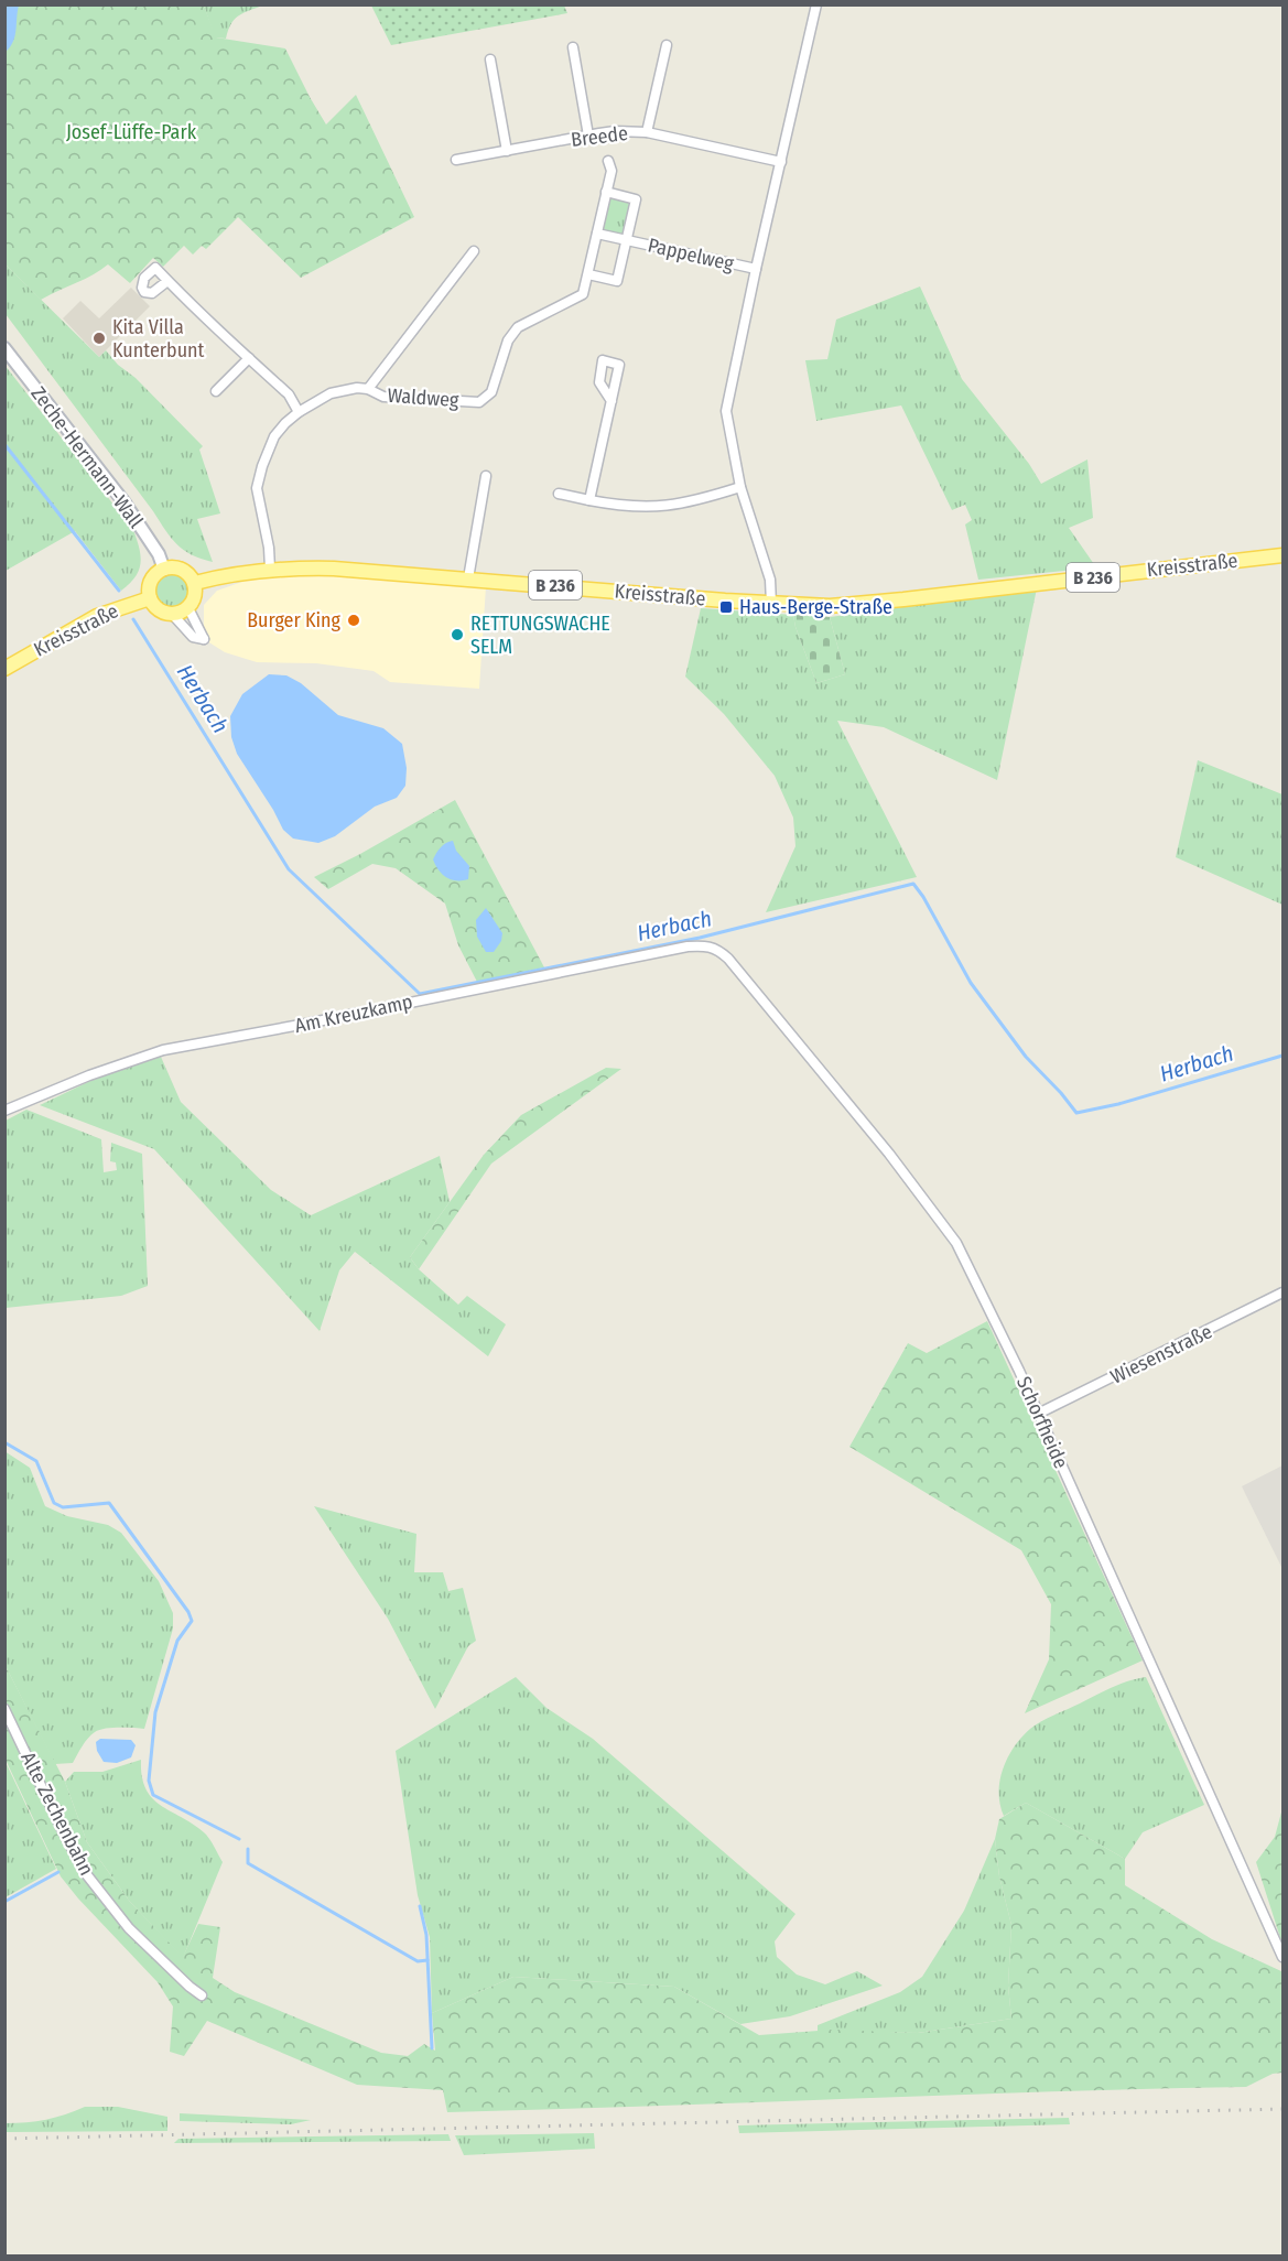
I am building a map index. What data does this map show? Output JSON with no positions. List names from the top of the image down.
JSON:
{
  "streets": {
    "main road": ["Kreisstraße", "B 236"],
    "street": [
      "Breede",
      "Pappelweg",
      "Waldweg",
      "Zeche-Hermann-Wall",
      "Am Kreuzkamp",
      "Wiesenstraße",
      "Schorfheide",
      "Alte Zechenbahn"
    ]
  },
  "crossings": [
    ["Waldweg", "Kreisstraße"],
    ["Zeche-Hermann-Wall", "Kreisstraße"],
    ["Am Kreuzkamp", "Schorfheide"],
    ["Wiesenstraße", "Schorfheide"]
  ],
  "water": ["Herbach"],
  "parks": ["Josef-Lüffe-Park"],
  "places": {
    "other": ["Kita Villa Kunterbunt", "Burger King", "RETTUNGSWACHE SELM"],
    "transit": ["Haus-Berge-Straße"]
  }
}
